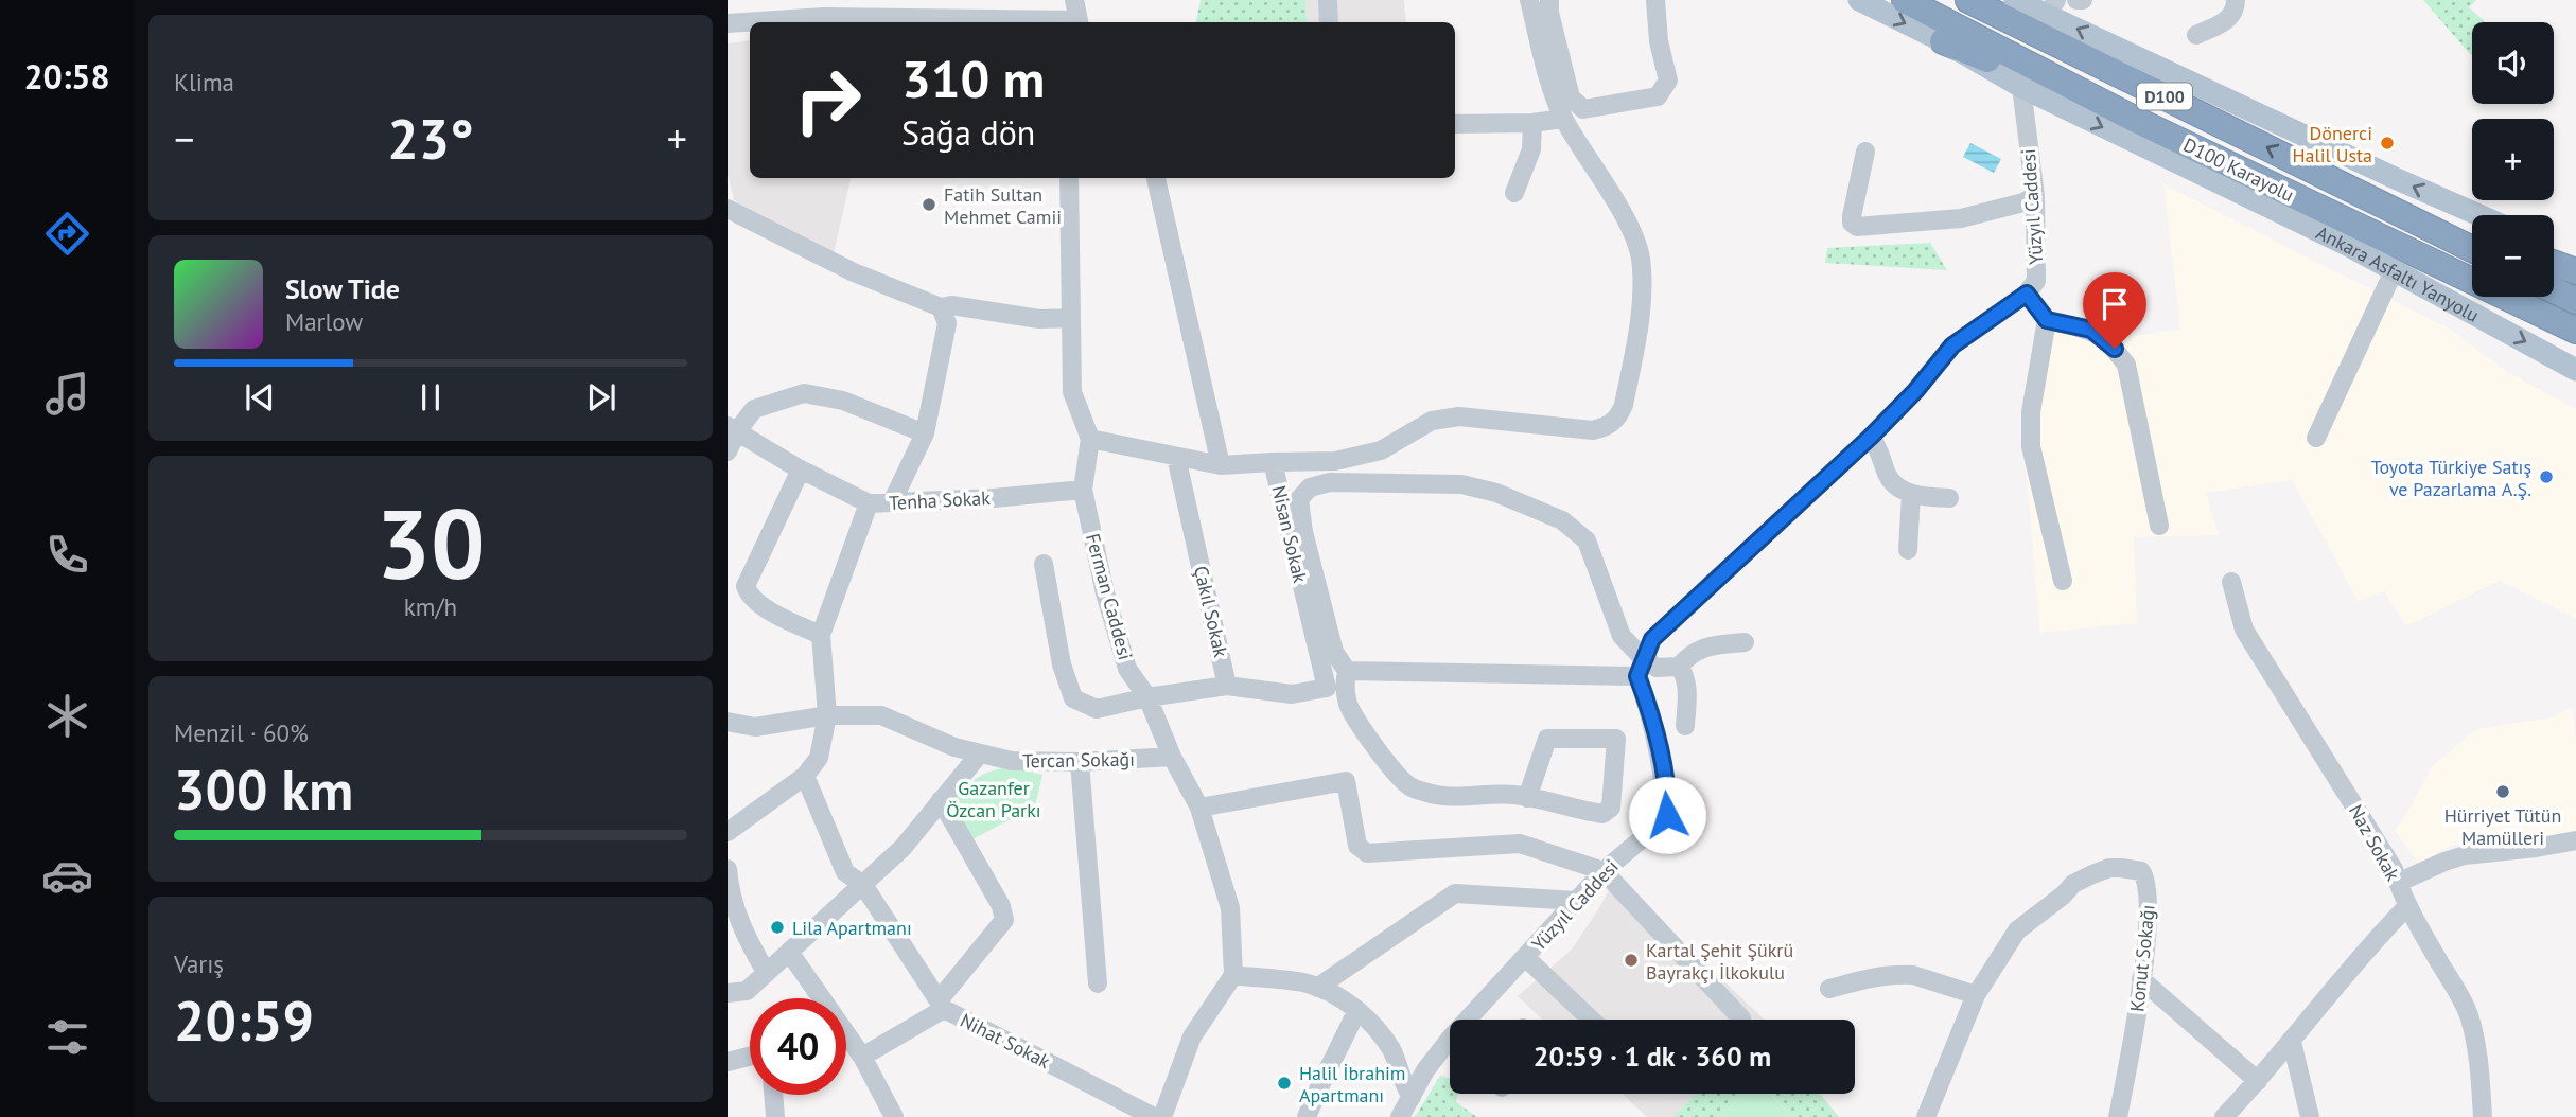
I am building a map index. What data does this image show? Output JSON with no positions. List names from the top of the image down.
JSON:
{
  "streets": {
    "highway": ["D100", "D100 Karayolu"],
    "main road": ["Ankara Asfaltı Yanyolu"],
    "street": [
      "Yüzyıl Caddesi",
      "Tenha Sokak",
      "Nisan Sokak",
      "Ferman Caddesi",
      "Çakıl Sokak",
      "Tercan Sokağı",
      "Naz Sokak",
      "Konut Sokağı",
      "Nihat Sokak"
    ]
  },
  "crossings": [
    ["D100", "D100 Karayolu"],
    ["D100", "Ankara Asfaltı Yanyolu"],
    ["Yüzyıl Caddesi", "Ankara Asfaltı Yanyolu"],
    ["Tenha Sokak", "Ferman Caddesi"],
    ["Nisan Sokak", "Ferman Caddesi"],
    ["Nisan Sokak", "Çakıl Sokak"],
    ["Ferman Caddesi", "Tercan Sokağı"]
  ],
  "parks": ["Gazanfer Özcan Parkı"],
  "places": [
    "Dönerci Halil Usta",
    "Fatih Sultan Mehmet Camii",
    "Toyota Türkiye Satış ve Pazarlama A.Ş.",
    "Hürriyet Tütün Mamülleri",
    "Lila Apartmanı",
    "Kartal Şehit Şükrü Bayrakçı İlkokulu",
    "Halil İbrahim Apartmanı"
  ],
  "page": {
    "tabs": "20:58",
    "tile": [
      "Klima",
      ["30", "km/h"],
      ["Menzil · 60%", "300 km"],
      ["Varış", "20:59"]
    ],
    "map_buttons": ["+", "−"],
    "turn": ["310 m", "Sağa dön"],
    "heat": ["−", "23°", "+"],
    "song": ["Slow Tide", "Marlow"],
    "limit": "40",
    "trip": "20:59 · 1 dk · 360 m"
  }
}
